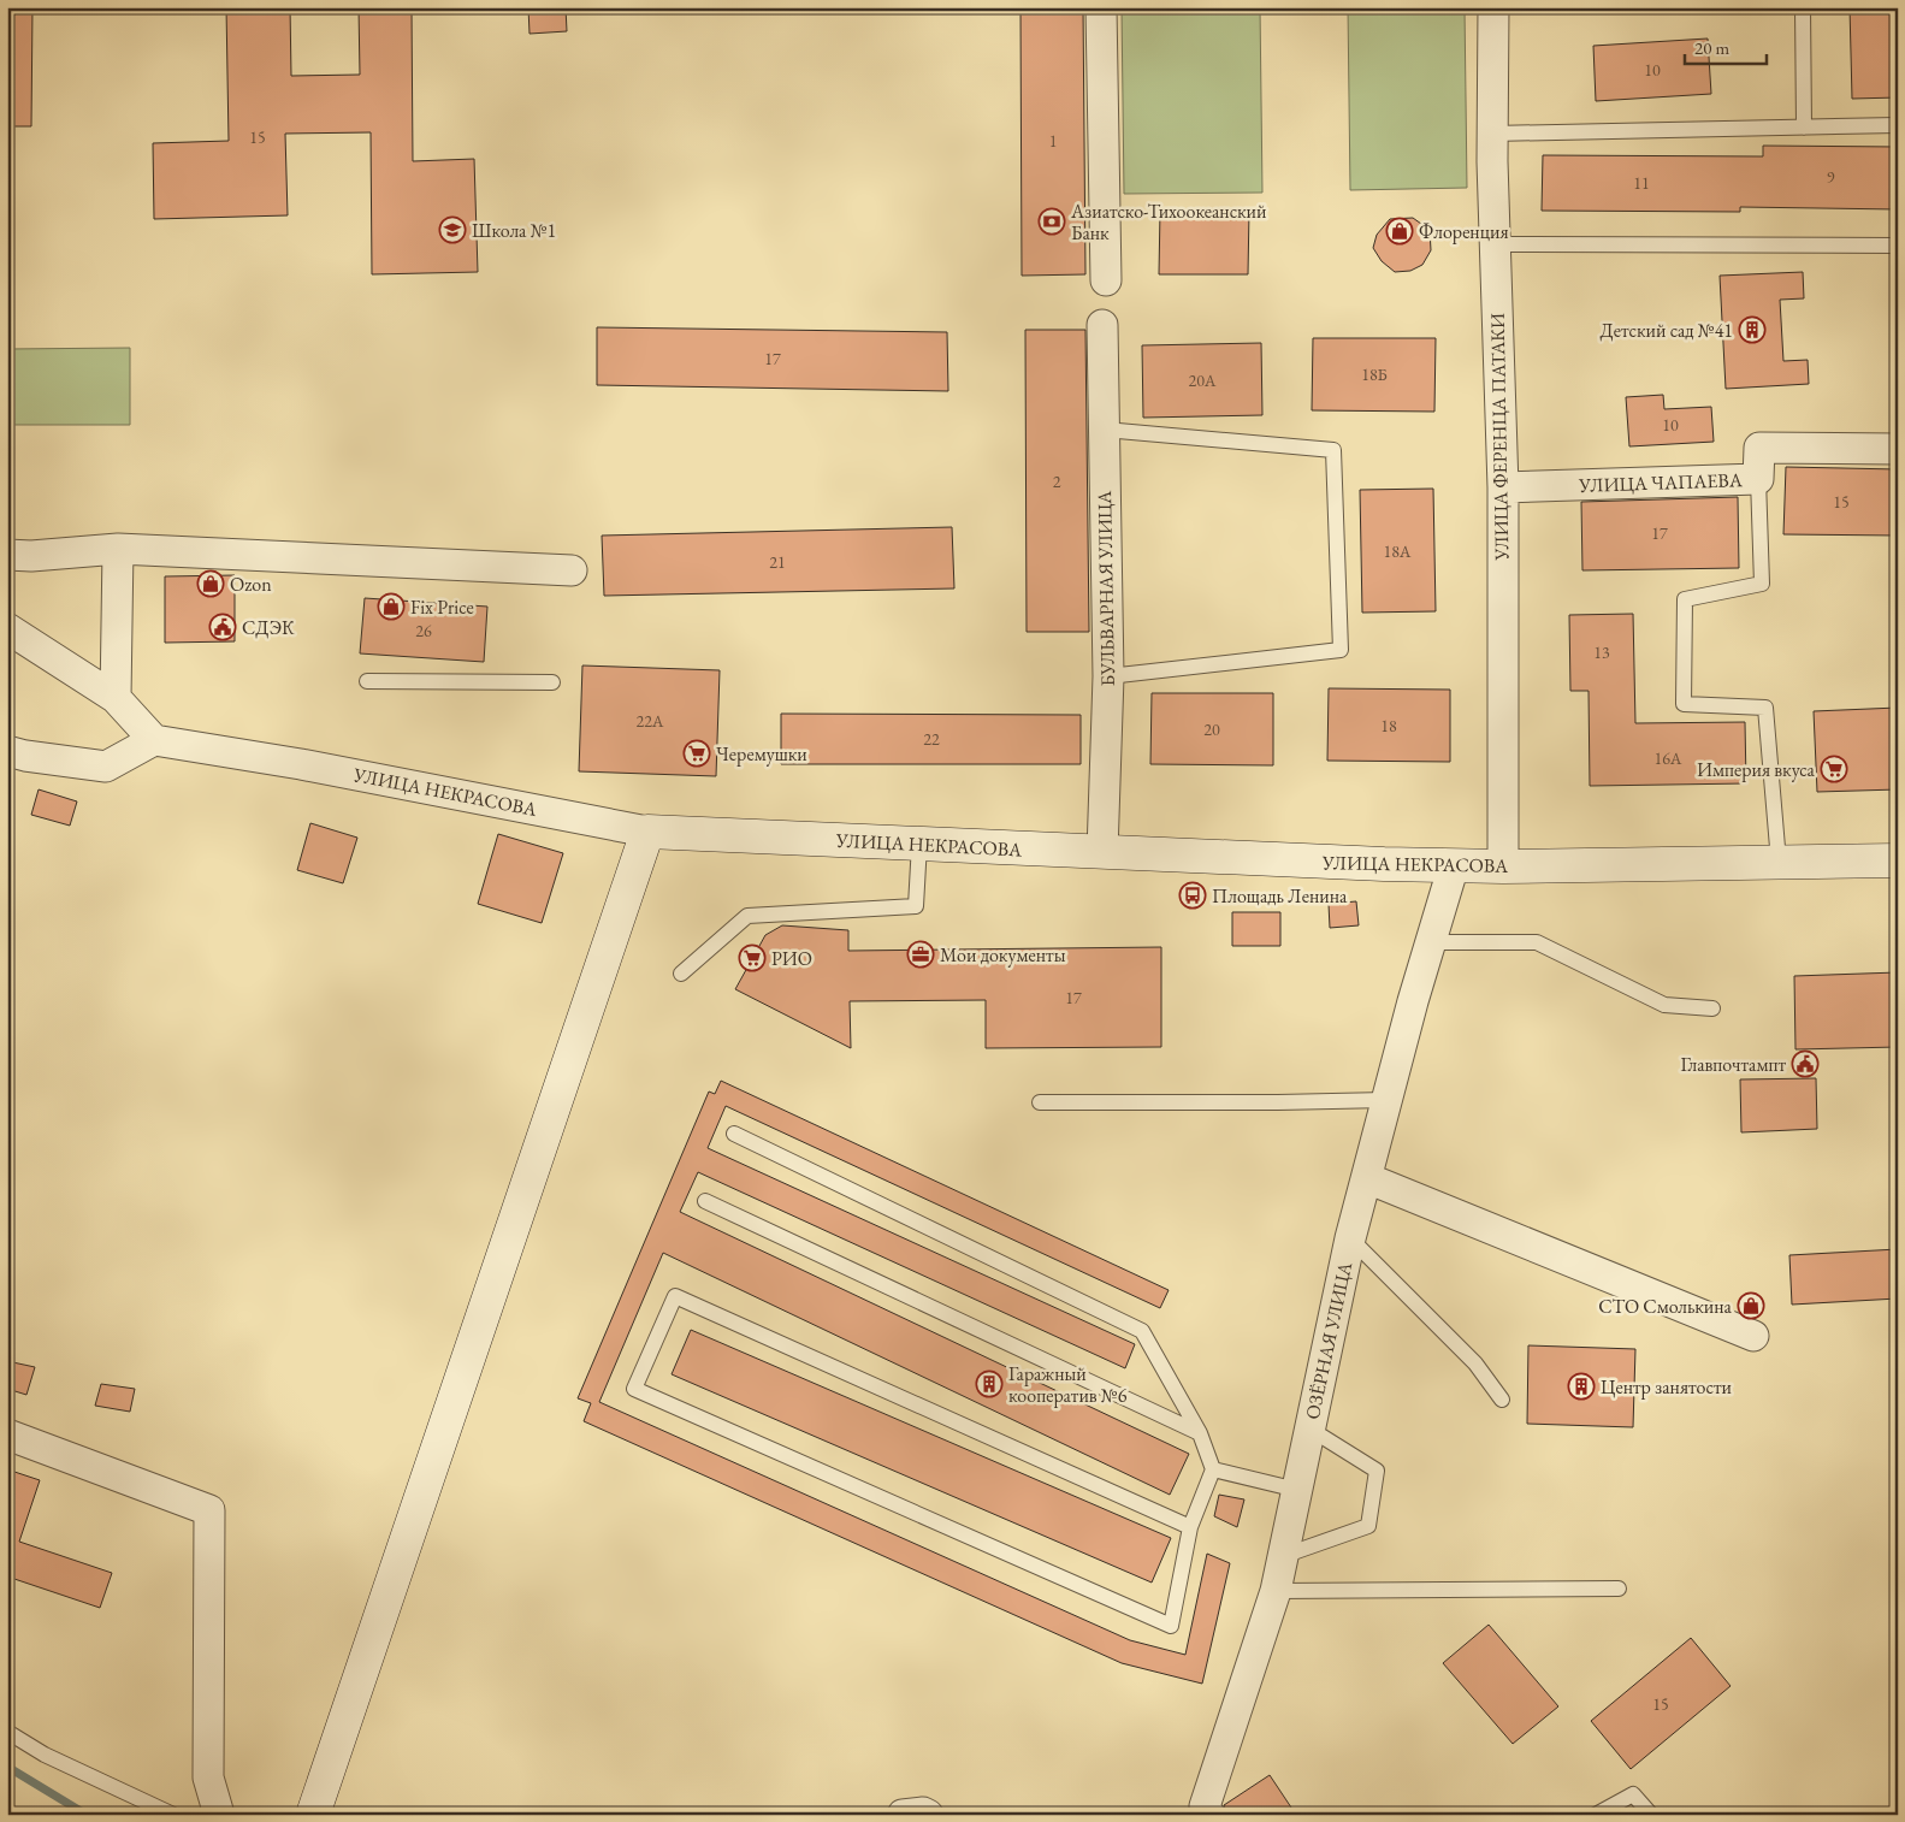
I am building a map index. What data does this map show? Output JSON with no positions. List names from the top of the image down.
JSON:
{
  "streets": {
    "main road": ["УЛИЦА НЕКРАСОВА"],
    "street": [
      "УЛИЦА ФЕРЕНЦА ПАТАКИ",
      "УЛИЦА ЧАПАЕВА",
      "БУЛЬВАРНАЯ УЛИЦА",
      "ОЗЁРНАЯ УЛИЦА"
    ]
  },
  "crossings": [
    ["УЛИЦА ФЕРЕНЦА ПАТАКИ", "УЛИЦА ЧАПАЕВА"],
    ["УЛИЦА ФЕРЕНЦА ПАТАКИ", "УЛИЦА НЕКРАСОВА"],
    ["БУЛЬВАРНАЯ УЛИЦА", "УЛИЦА НЕКРАСОВА"],
    ["УЛИЦА НЕКРАСОВА", "ОЗЁРНАЯ УЛИЦА"]
  ],
  "places": {
    "bank": ["Азиатско-Тихоокеанский Банк"],
    "school or university": ["Школа №1"],
    "shop": [
      "Флоренция",
      "Ozon",
      "Fix Price",
      "СТО Смолькина"
    ],
    "building": ["Детский сад №41", "Гаражный кооператив №6", "Центр занятости"],
    "public building": ["СДЭК", "Главпочтампт"],
    "supermarket": ["Черемушки", "Империя вкуса", "РИО"],
    "bus stop": ["Площадь Ленина"],
    "office": ["Мои документы"]
  },
  "house_numbers": [
    "10",
    "15",
    "1",
    "9",
    "11",
    "17",
    "18Б",
    "20А",
    "10",
    "2",
    "15",
    "17",
    "18А",
    "21",
    "26",
    "13",
    "22А",
    "18",
    "20",
    "22",
    "16А",
    "17",
    "15"
  ],
  "scale_bar": "20 m"
}
